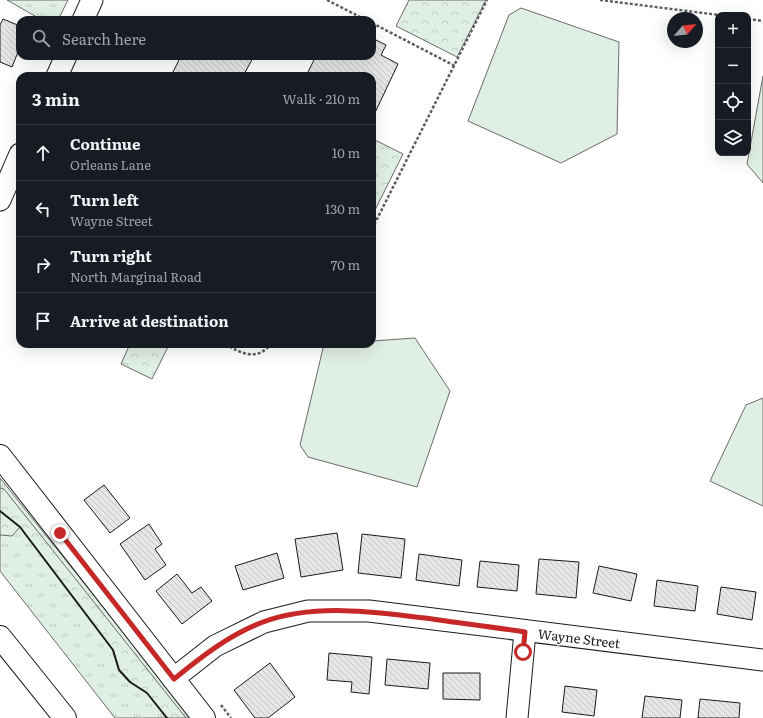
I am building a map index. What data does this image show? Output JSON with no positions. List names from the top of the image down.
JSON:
{
  "streets": {
    "street": ["Wayne Street"]
  },
  "north": "top right",
  "page": {
    "map_buttons": ["+", "−"],
    "search": "Search here",
    "heading": ["3 min", "Walk · 210 m"],
    "list": [
      ["Continue", "Orleans Lane", "10 m"],
      ["Turn left", "Wayne Street", "130 m"],
      ["Turn right", "North Marginal Road", "70 m"],
      "Arrive at destination"
    ]
  }
}
